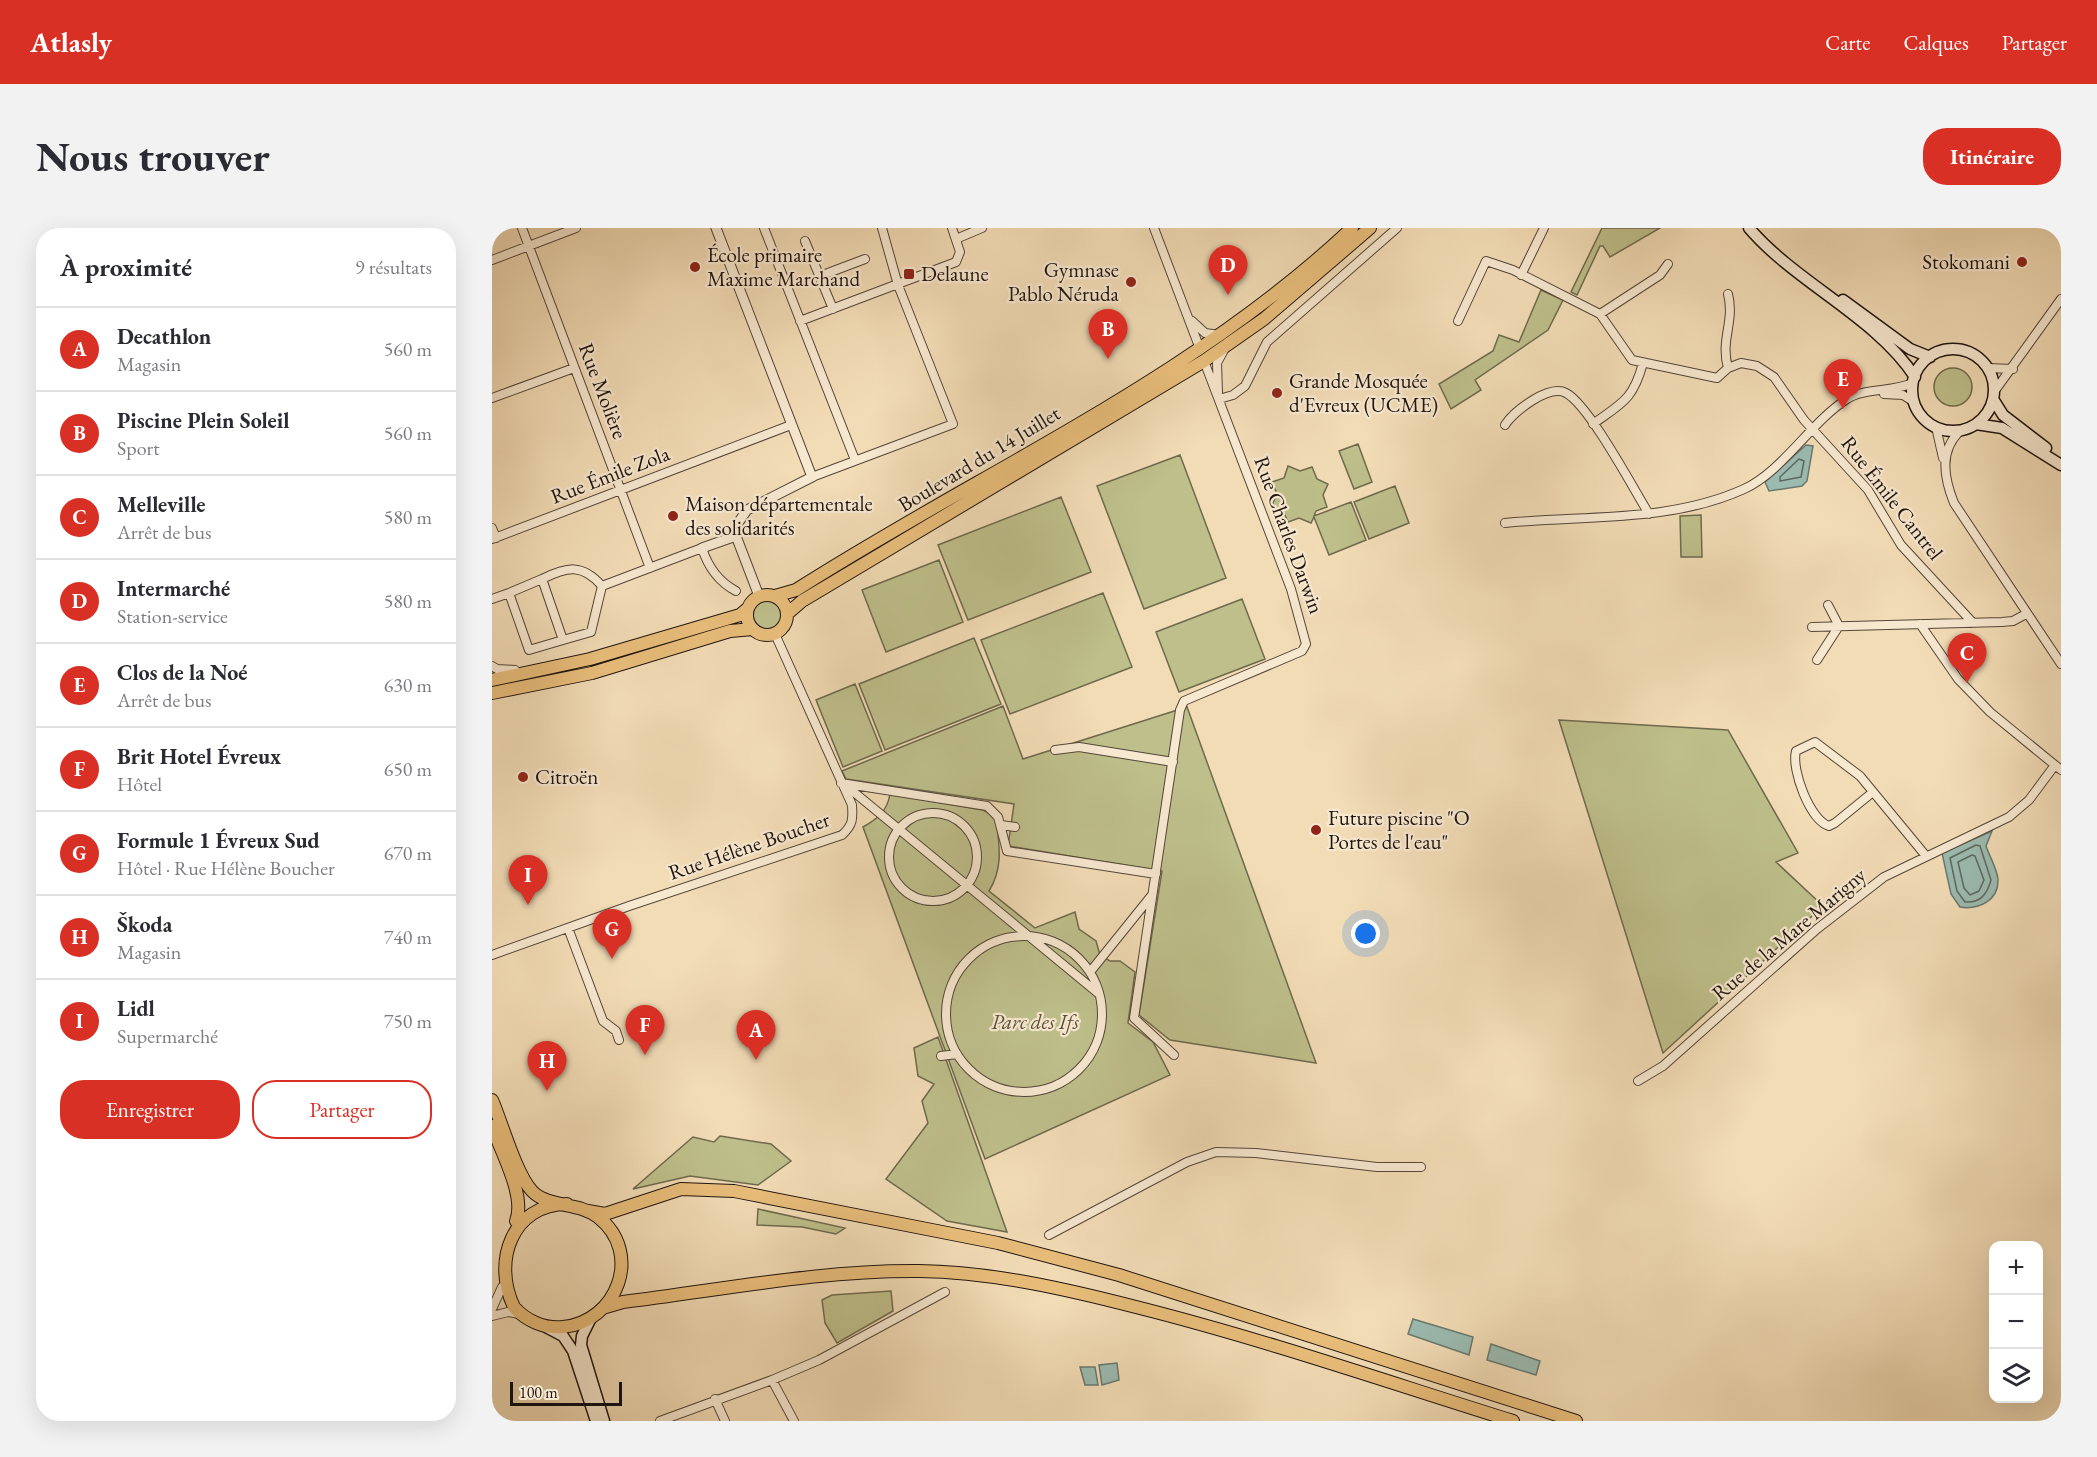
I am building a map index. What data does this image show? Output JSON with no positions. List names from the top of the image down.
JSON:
{
  "streets": {
    "main road": ["Boulevard du 14 Juillet"],
    "street": [
      "Rue Molière",
      "Rue Émile Zola",
      "Rue Émile Cantrel",
      "Rue Charles Darwin",
      "Rue Hélène Boucher",
      "Rue de la Mare Marigny"
    ]
  },
  "crossings": [
    ["Rue Molière", "Rue Émile Zola"],
    ["Boulevard du 14 Juillet", "Rue Hélène Boucher"]
  ],
  "parks": ["Parc des Ifs"],
  "places": {
    "other": [
      "Stokomani",
      "École primaire Maxime Marchand",
      "Gymnase Pablo Néruda",
      "Grande Mosquée d'Evreux (UCME)",
      "Maison départementale des solidarités",
      "Citroën",
      "Future piscine \"O Portes de l'eau\""
    ],
    "transit": ["Delaune"]
  },
  "scale_bar": "100 m",
  "page": {
    "header": "Atlasly",
    "nav": ["Carte", "Calques", "Partager"],
    "buttons": [
      "Itinéraire",
      ["Enregistrer", "Partager"]
    ],
    "title": "Nous trouver",
    "heading": ["À proximité", "9 résultats"],
    "pins": [
      "D",
      "B",
      "E",
      "C",
      "I",
      "G",
      "F",
      "A",
      "H"
    ],
    "list": [
      {
        "mark": "A",
        "name": "Decathlon",
        "note": "Magasin",
        "value": "560 m"
      },
      {
        "mark": "B",
        "name": "Piscine Plein Soleil",
        "note": "Sport",
        "value": "560 m"
      },
      {
        "mark": "C",
        "name": "Melleville",
        "note": "Arrêt de bus",
        "value": "580 m"
      },
      {
        "mark": "D",
        "name": "Intermarché",
        "note": "Station-service",
        "value": "580 m"
      },
      {
        "mark": "E",
        "name": "Clos de la Noé",
        "note": "Arrêt de bus",
        "value": "630 m"
      },
      {
        "mark": "F",
        "name": "Brit Hotel Évreux",
        "note": "Hôtel",
        "value": "650 m"
      },
      {
        "mark": "G",
        "name": "Formule 1 Évreux Sud",
        "note": "Hôtel · Rue Hélène Boucher",
        "value": "670 m"
      },
      {
        "mark": "H",
        "name": "Škoda",
        "note": "Magasin",
        "value": "740 m"
      },
      {
        "mark": "I",
        "name": "Lidl",
        "note": "Supermarché",
        "value": "750 m"
      }
    ],
    "map_buttons": ["+", "−"],
    "scale": "100 m"
  }
}
